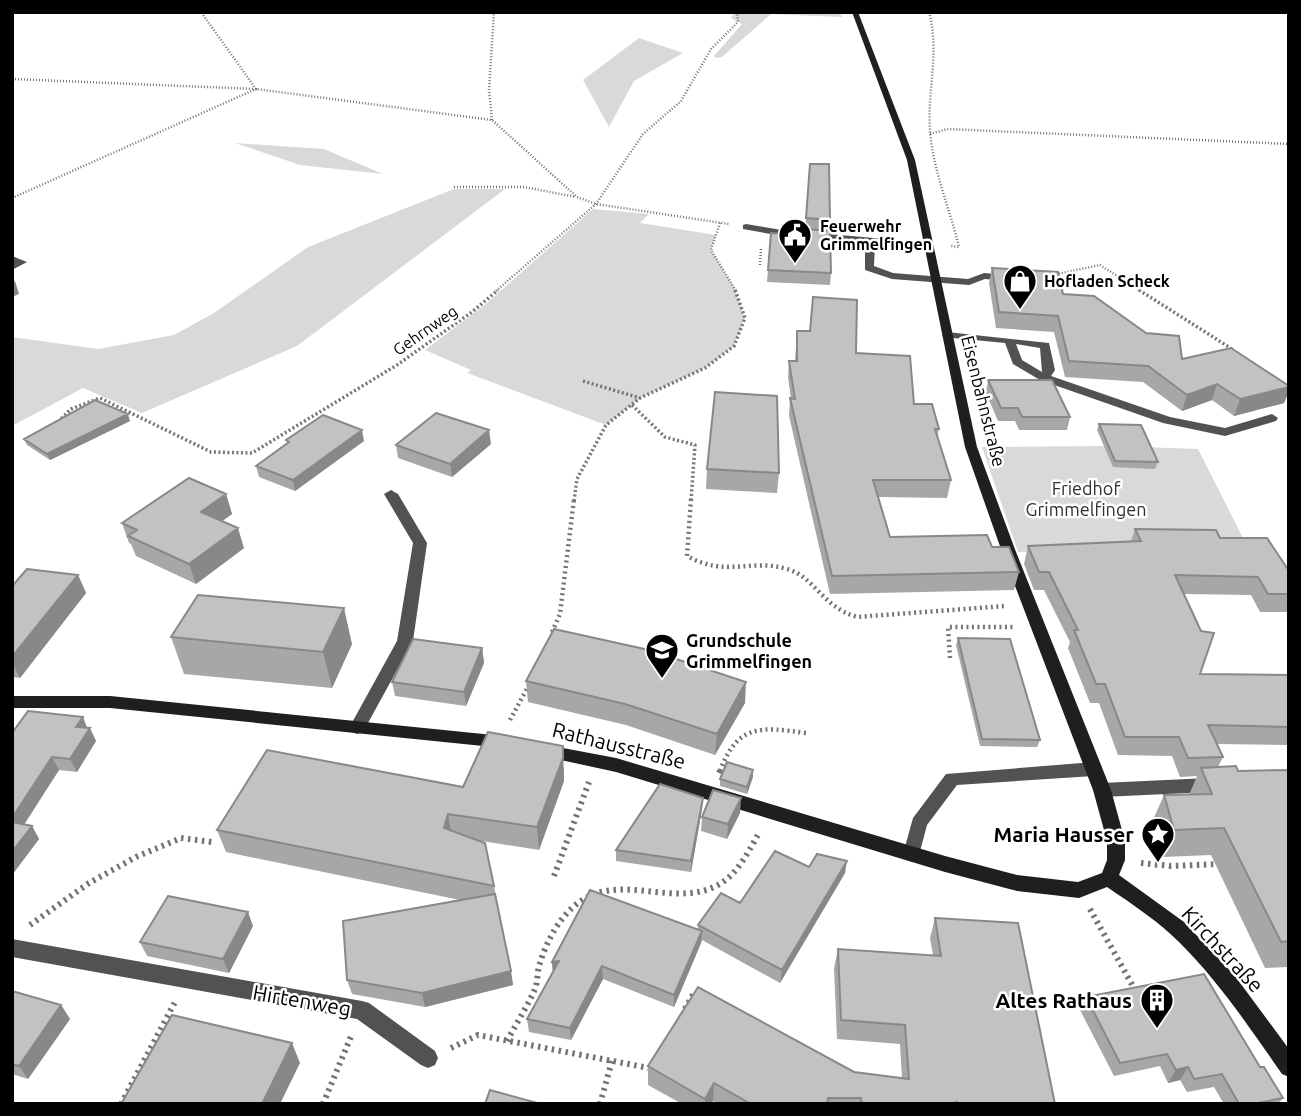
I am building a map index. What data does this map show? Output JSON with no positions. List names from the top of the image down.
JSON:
{
  "streets": {
    "street": [
      "Eisenbahnstraße",
      "Rathausstraße",
      "Kirchstraße",
      "Hirtenweg"
    ],
    "path": ["Gehrnweg"]
  },
  "crossings": [
    ["Rathausstraße", "Kirchstraße"]
  ],
  "parks": ["Friedhof Grimmelfingen"],
  "places": {
    "public building": ["Feuerwehr Grimmelfingen"],
    "shop": ["Hofladen Scheck"],
    "school or university": ["Grundschule Grimmelfingen"],
    "place": ["Maria Hausser"],
    "building": ["Altes Rathaus"]
  }
}
